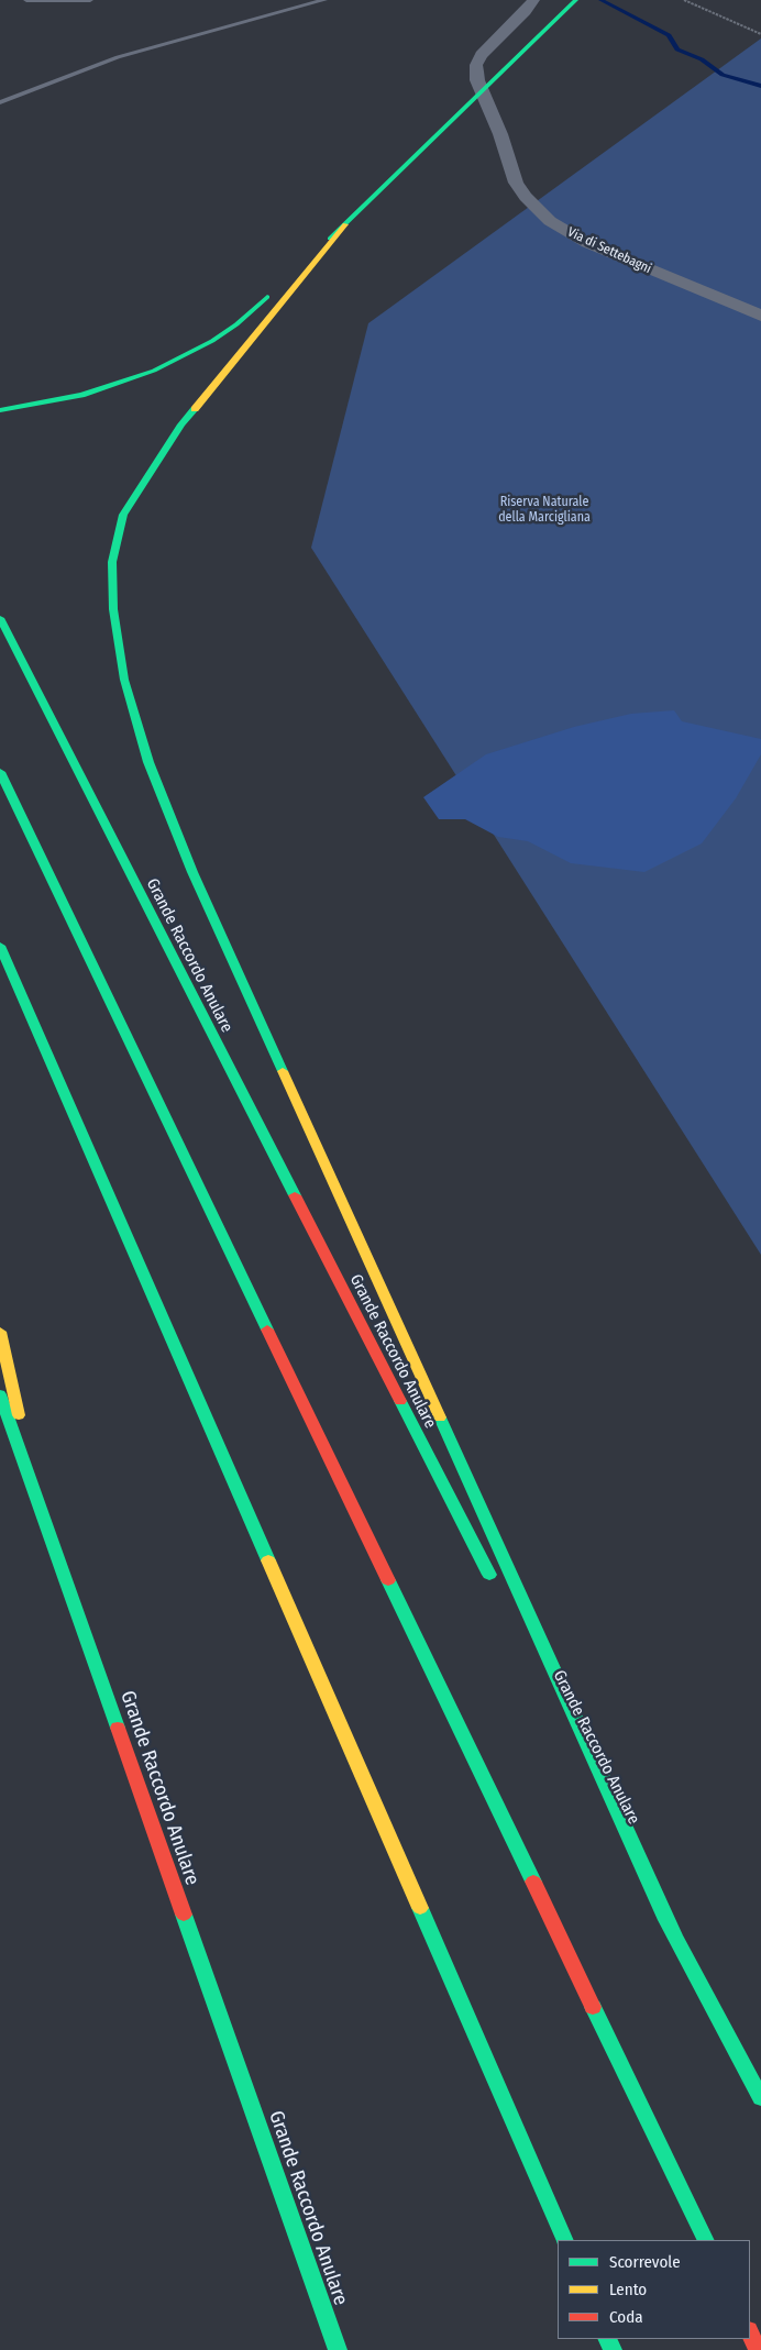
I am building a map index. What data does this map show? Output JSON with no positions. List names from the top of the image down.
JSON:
{
  "streets": {
    "highway": ["Grande Raccordo Anulare"],
    "street": ["Via di Settebagni"]
  },
  "parks": ["Riserva Naturale della Marcigliana"],
  "legend": ["Scorrevole", "Lento", "Coda"]
}
